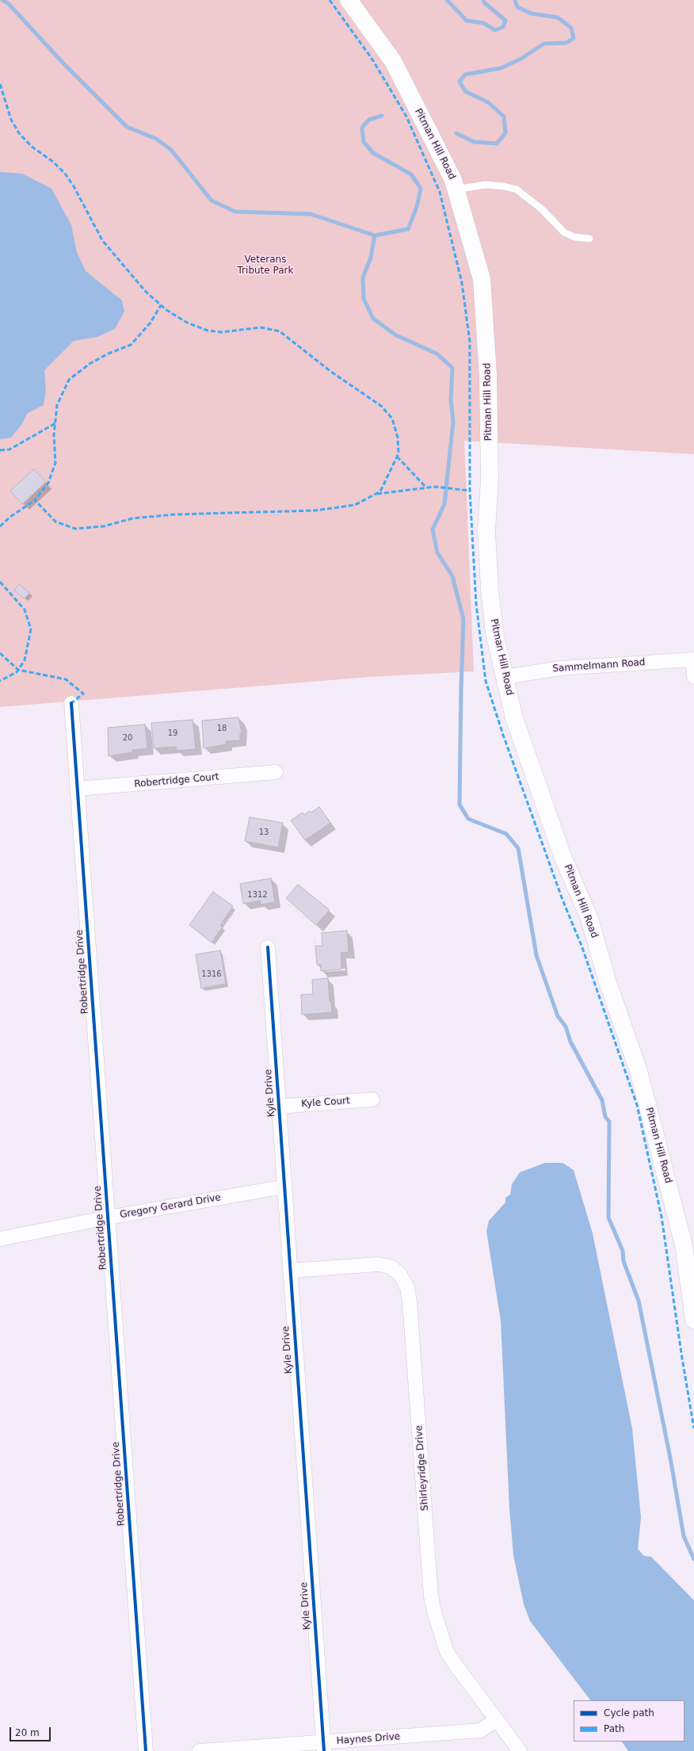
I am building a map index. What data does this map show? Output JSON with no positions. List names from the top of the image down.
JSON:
{
  "streets": {
    "main road": ["Pitman Hill Road"],
    "street": [
      "Sammelmann Road",
      "Robertridge Court",
      "Robertridge Drive",
      "Kyle Drive",
      "Kyle Court",
      "Gregory Gerard Drive",
      "Shirleyridge Drive",
      "Haynes Drive"
    ]
  },
  "crossings": [
    ["Pitman Hill Road", "Sammelmann Road"],
    ["Robertridge Court", "Robertridge Drive"],
    ["Robertridge Drive", "Gregory Gerard Drive"],
    ["Kyle Drive", "Kyle Court"],
    ["Kyle Drive", "Gregory Gerard Drive"],
    ["Kyle Drive", "Shirleyridge Drive"],
    ["Kyle Drive", "Haynes Drive"],
    ["Shirleyridge Drive", "Haynes Drive"]
  ],
  "parks": ["Veterans Tribute Park"],
  "house_numbers": [
    "18",
    "19",
    "20",
    "13",
    "1312",
    "1316"
  ],
  "legend": ["Cycle path", "Path"],
  "scale_bar": "20 m"
}
